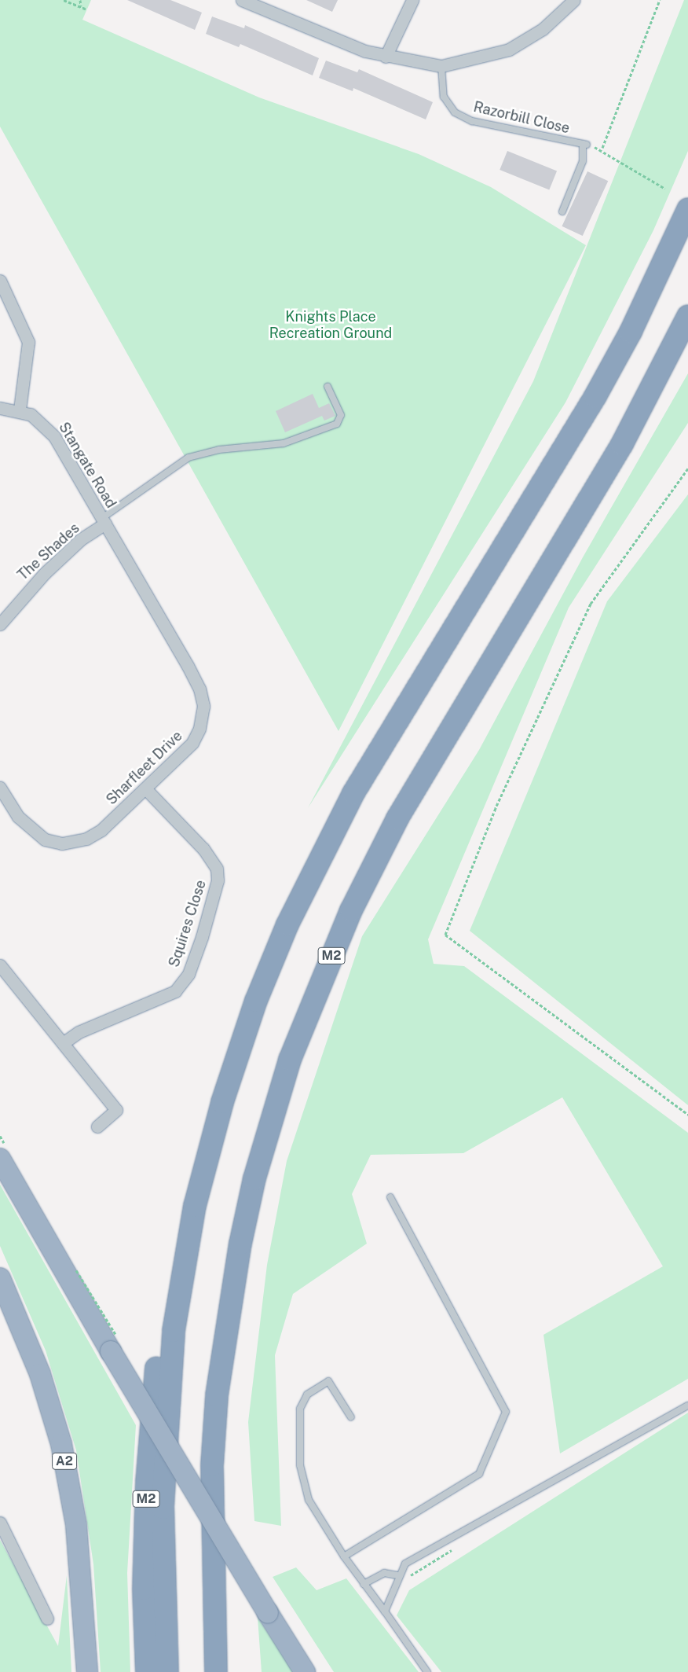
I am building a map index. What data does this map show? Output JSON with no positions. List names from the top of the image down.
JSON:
{
  "streets": {
    "highway": ["M2", "A2"],
    "street": [
      "Stangate Road",
      "The Shades",
      "Sharfleet Drive",
      "Squires Close"
    ],
    "lane": ["Razorbill Close"]
  },
  "crossings": [
    ["Stangate Road", "The Shades"],
    ["Stangate Road", "Sharfleet Drive"],
    ["The Shades", "Sharfleet Drive"],
    ["Sharfleet Drive", "Squires Close"]
  ],
  "parks": ["Knights Place Recreation Ground"]
}
